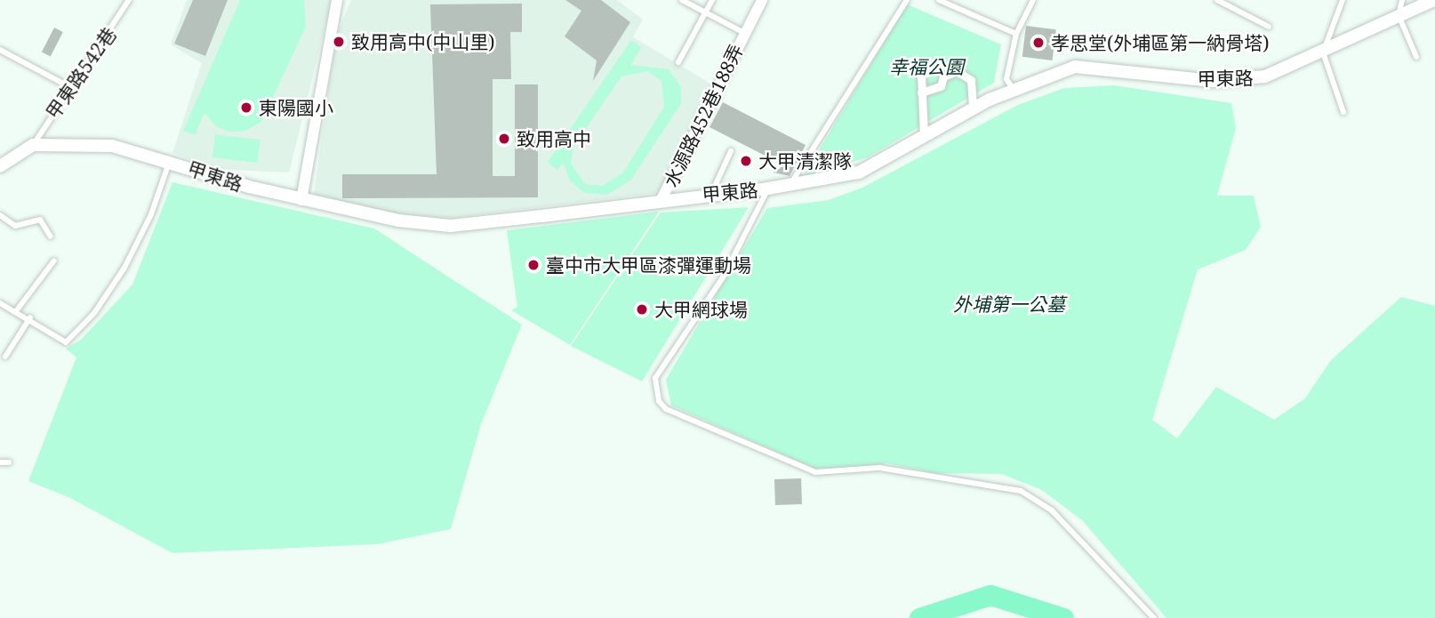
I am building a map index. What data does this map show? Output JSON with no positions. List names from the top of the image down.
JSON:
{
  "streets": {
    "street": ["甲東路", "水源路452巷188弄"],
    "lane": ["甲東路542巷"]
  },
  "crossings": [
    ["甲東路542巷", "甲東路"],
    ["甲東路", "水源路452巷188弄"]
  ],
  "parks": ["幸福公園", "外埔第一公墓"],
  "places": [
    "致用高中(中山里)",
    "孝思堂(外埔區第一納骨塔)",
    "東陽國小",
    "致用高中",
    "大甲清潔隊",
    "臺中市大甲區漆彈運動場",
    "大甲網球場"
  ]
}
